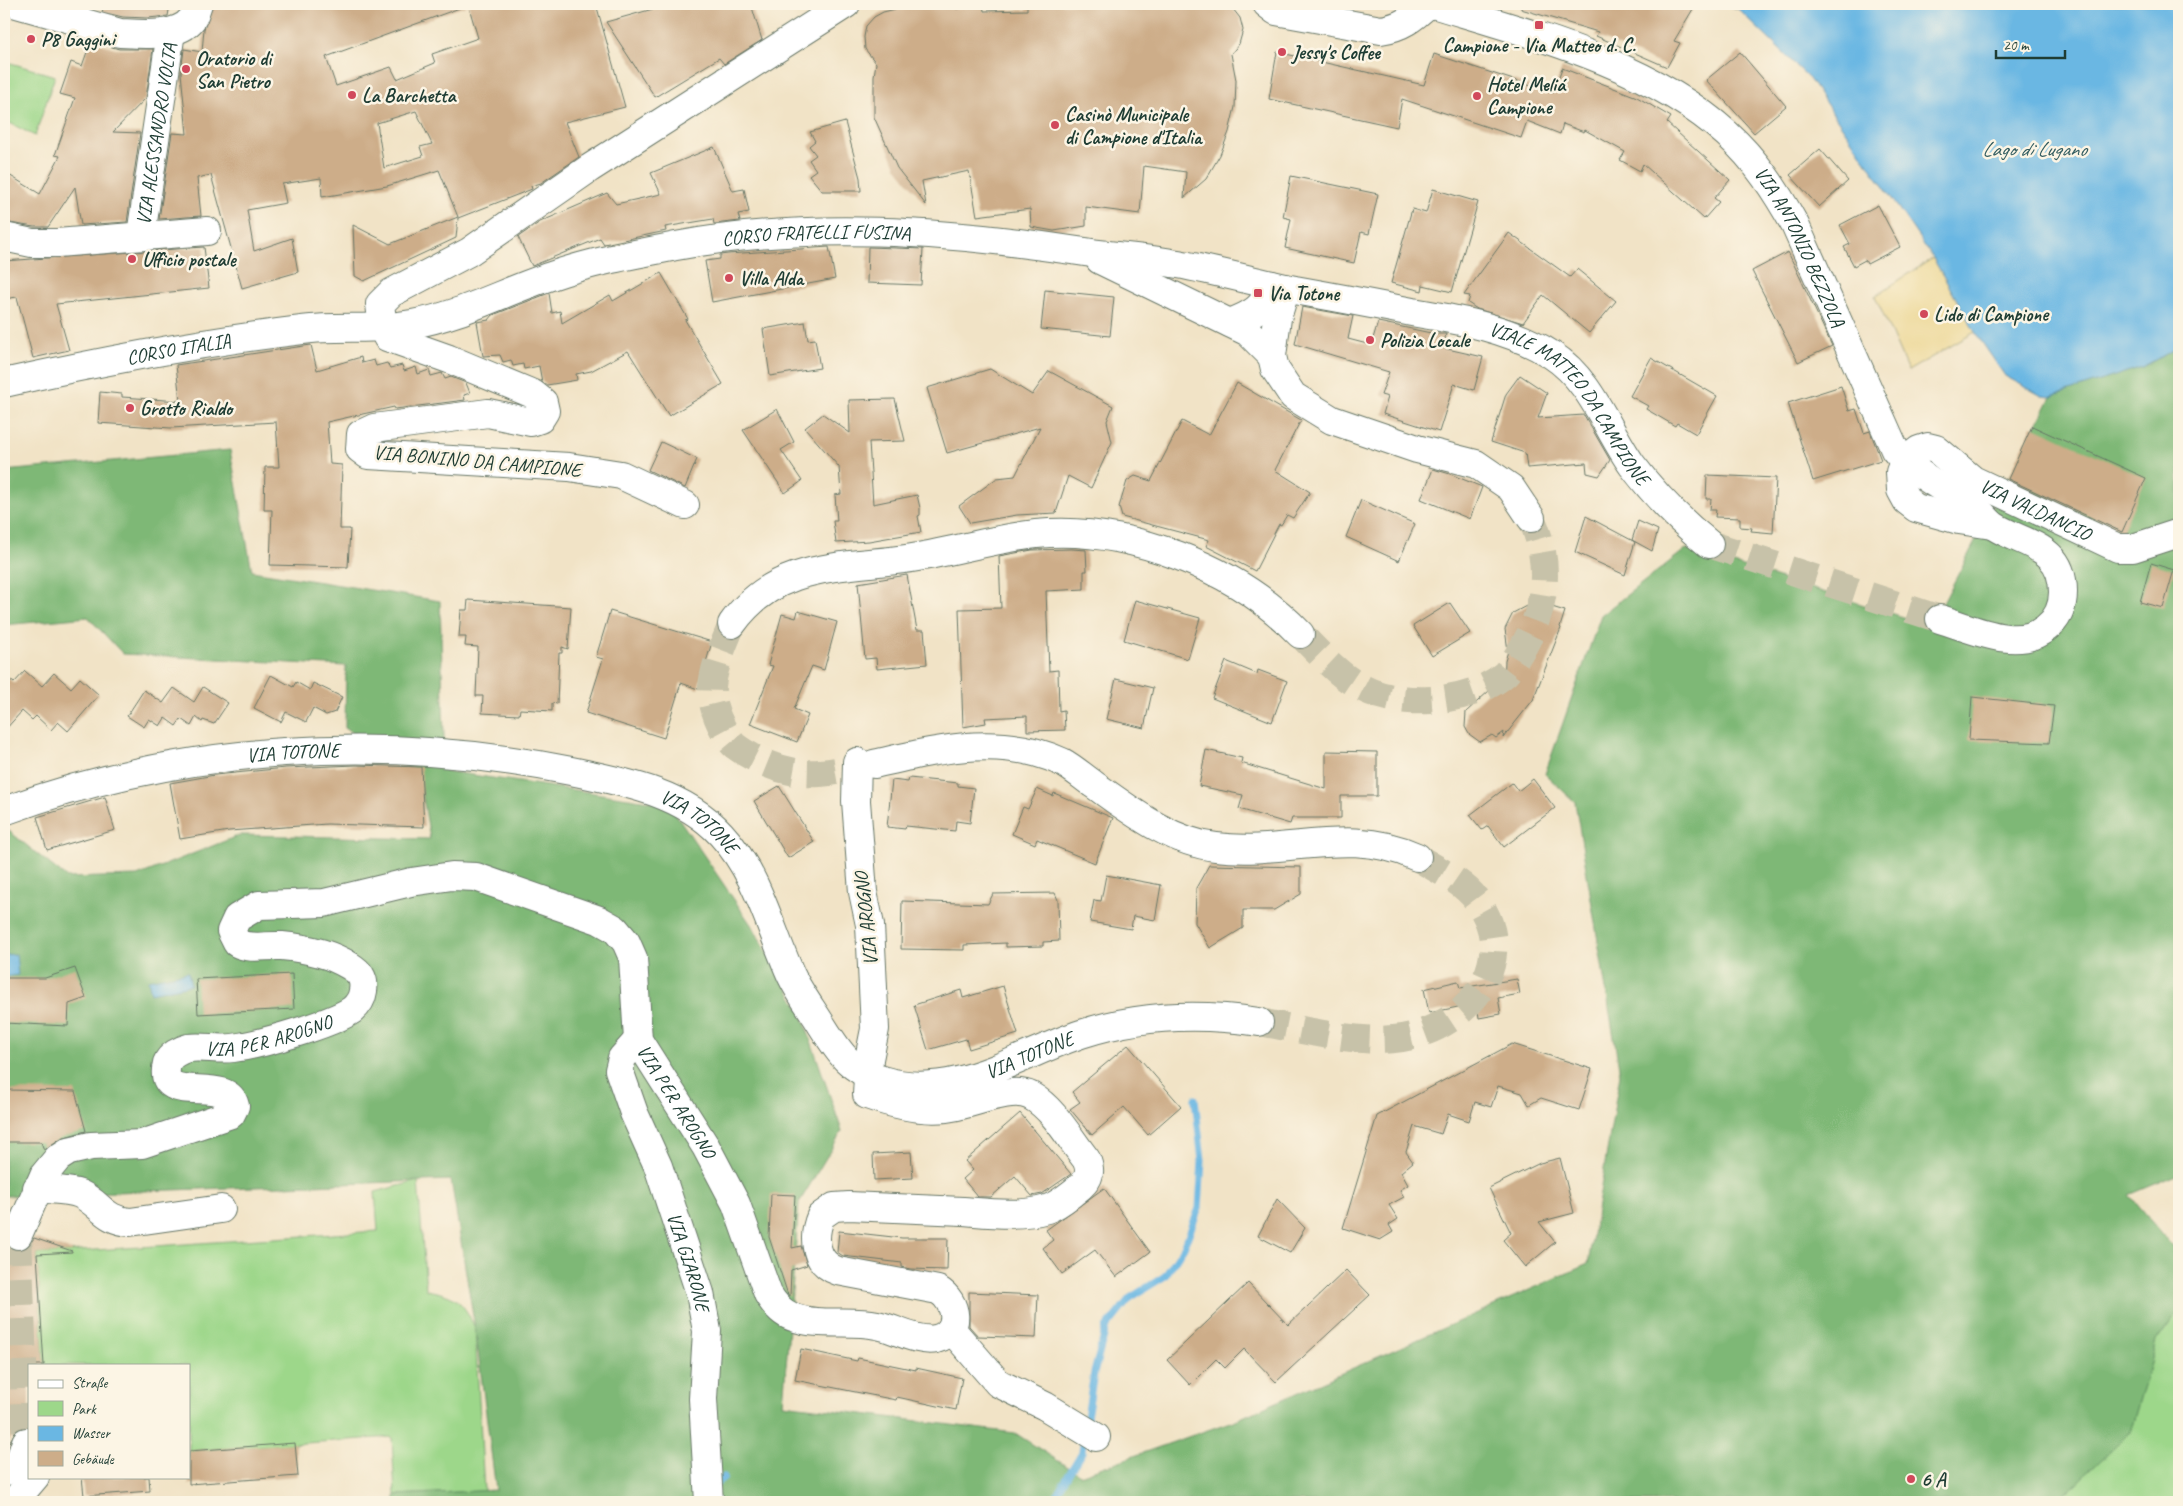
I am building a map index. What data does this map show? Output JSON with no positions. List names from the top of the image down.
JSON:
{
  "streets": {
    "street": [
      "VIA ALESSANDRO VOLTA",
      "CORSO FRATELLI FUSINA",
      "VIA ANTONIO BEZZOLA",
      "CORSO ITALIA",
      "VIALE MATTEO DA CAMPIONE",
      "VIA BONINO DA CAMPIONE",
      "VIA VALDANCIO",
      "VIA TOTONE",
      "VIA AROGNO",
      "VIA PER AROGNO",
      "VIA GIARONE"
    ]
  },
  "crossings": [
    ["CORSO FRATELLI FUSINA", "CORSO ITALIA"],
    ["CORSO FRATELLI FUSINA", "VIALE MATTEO DA CAMPIONE"],
    ["CORSO FRATELLI FUSINA", "VIA BONINO DA CAMPIONE"],
    ["VIA ANTONIO BEZZOLA", "VIA VALDANCIO"],
    ["VIA TOTONE", "VIA AROGNO"],
    ["VIA PER AROGNO", "VIA GIARONE"]
  ],
  "water": ["Lago di Lugano"],
  "places": {
    "transit": ["Campione - Via Matteo d. C.", "Via Totone"],
    "other": [
      "P8 Gaggini",
      "Jessy's Coffee",
      "Oratorio di San Pietro",
      "La Barchetta",
      "Hotel Meliá Campione",
      "Casinò Municipale di Campione d'Italia",
      "Ufficio postale",
      "Villa Alda",
      "Lido di Campione",
      "Polizia Locale",
      "Grotto Rialdo",
      "6 A"
    ]
  },
  "legend": [
    "Straße",
    "Park",
    "Wasser",
    "Gebäude"
  ],
  "scale_bar": "20 m"
}
